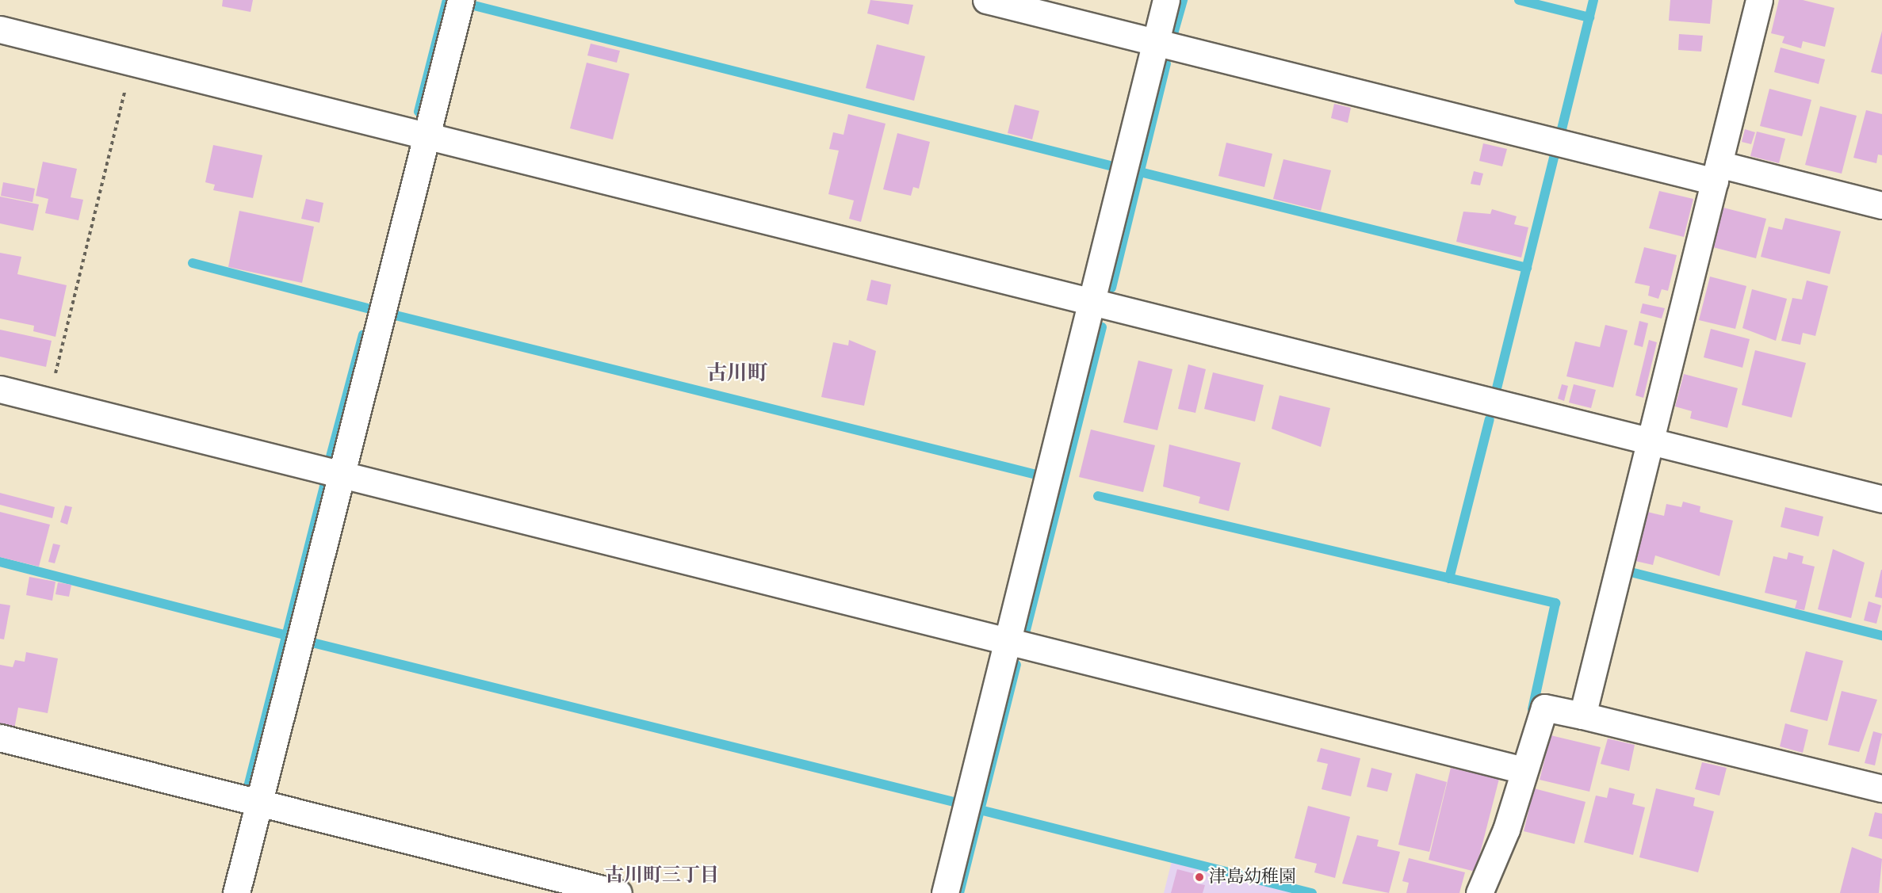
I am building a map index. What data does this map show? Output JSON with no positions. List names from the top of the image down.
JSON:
{
  "districts": ["古川町", "古川町三丁目"],
  "places": ["津島幼稚園"]
}
